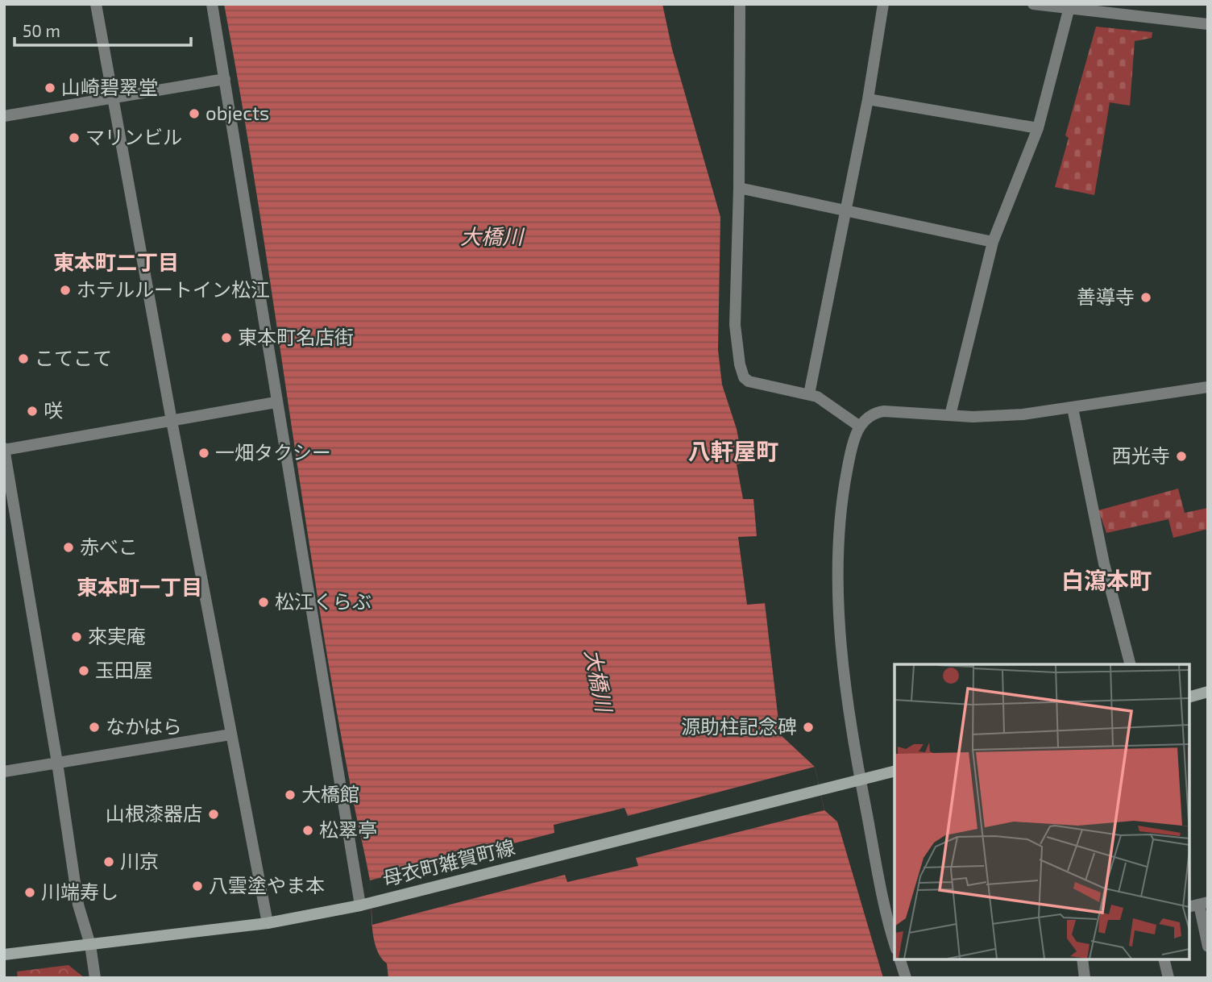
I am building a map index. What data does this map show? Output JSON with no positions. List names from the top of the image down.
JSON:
{
  "streets": {
    "main road": ["母衣町雑賀町線"]
  },
  "districts": [
    "東本町二丁目",
    "八軒屋町",
    "白瀉本町",
    "東本町一丁目"
  ],
  "water": ["大橋川"],
  "places": [
    "山崎碧翠堂",
    "objects",
    "マリンビル",
    "ホテルルートイン松江",
    "善導寺",
    "東本町名店街",
    "こてこて",
    "咲",
    "一畑タクシー",
    "西光寺",
    "赤べこ",
    "松江くらぶ",
    "來実庵",
    "玉田屋",
    "なかはら",
    "源助柱記念碑",
    "大橋館",
    "山根漆器店",
    "松翠亭",
    "川京",
    "八雲塗やま本",
    "川端寿し"
  ],
  "scale_bar": "50 m"
}
